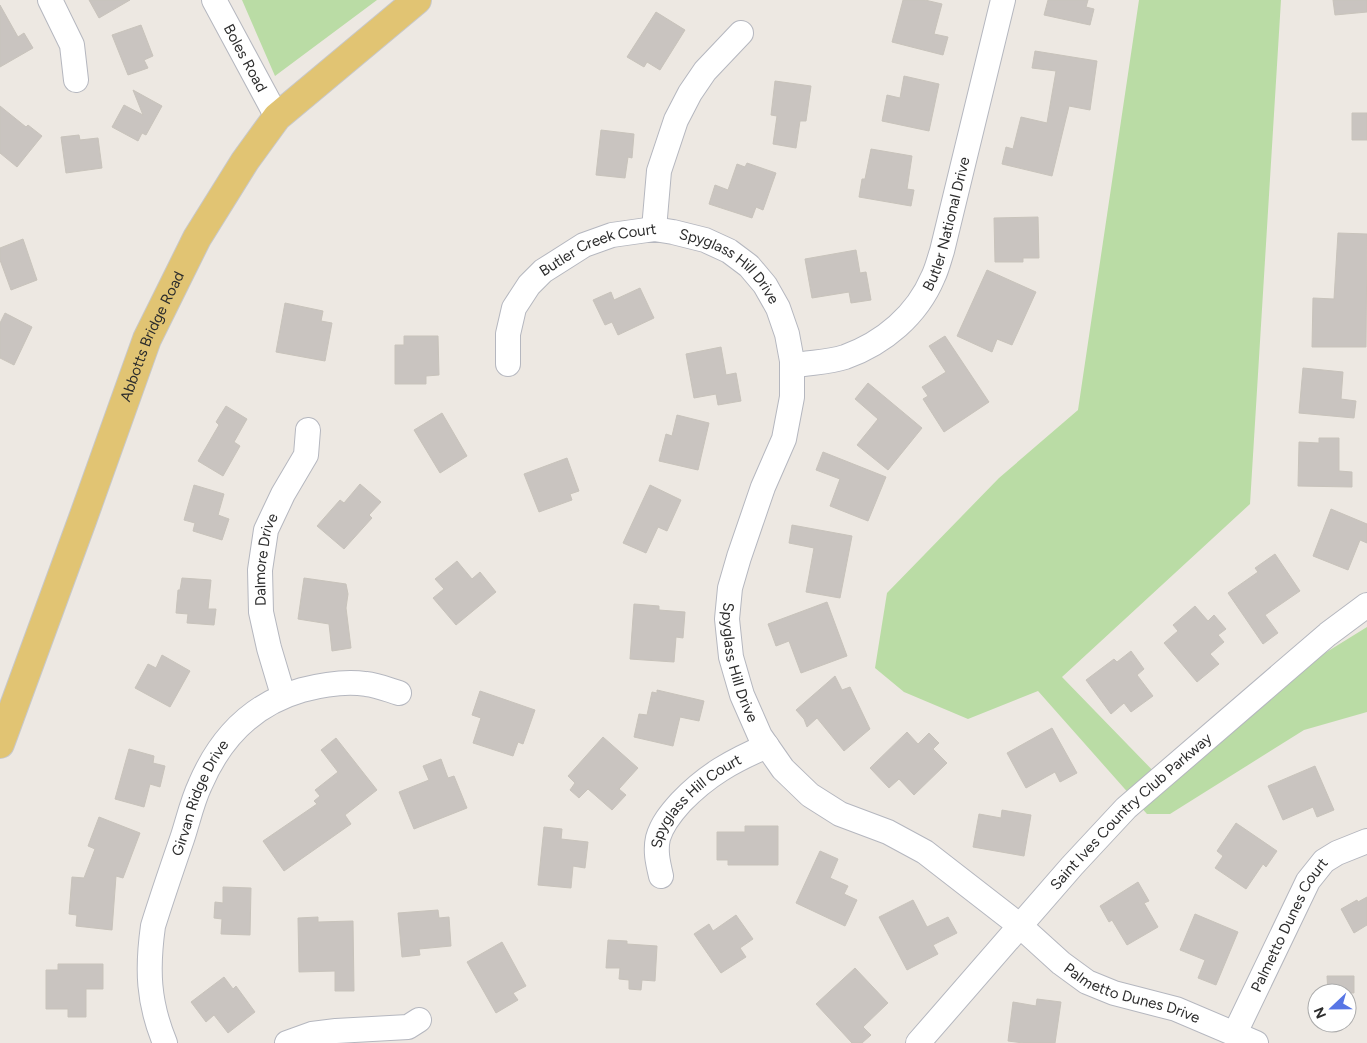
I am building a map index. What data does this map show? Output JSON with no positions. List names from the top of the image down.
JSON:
{
  "streets": {
    "main road": ["Abbotts Bridge Road"],
    "street": [
      "Boles Road",
      "Butler National Drive",
      "Butler Creek Court",
      "Spyglass Hill Drive",
      "Dalmore Drive",
      "Girvan Ridge Drive",
      "Spyglass Hill Court",
      "Saint Ives Country Club Parkway",
      "Palmetto Dunes Court",
      "Palmetto Dunes Drive"
    ]
  },
  "crossings": [
    ["Boles Road", "Abbotts Bridge Road"],
    ["Butler National Drive", "Spyglass Hill Drive"],
    ["Butler Creek Court", "Spyglass Hill Drive"],
    ["Spyglass Hill Drive", "Spyglass Hill Court"],
    ["Spyglass Hill Drive", "Saint Ives Country Club Parkway"],
    ["Spyglass Hill Drive", "Palmetto Dunes Drive"],
    ["Dalmore Drive", "Girvan Ridge Drive"],
    ["Saint Ives Country Club Parkway", "Palmetto Dunes Drive"],
    ["Palmetto Dunes Court", "Palmetto Dunes Drive"]
  ],
  "north": "left"
}
